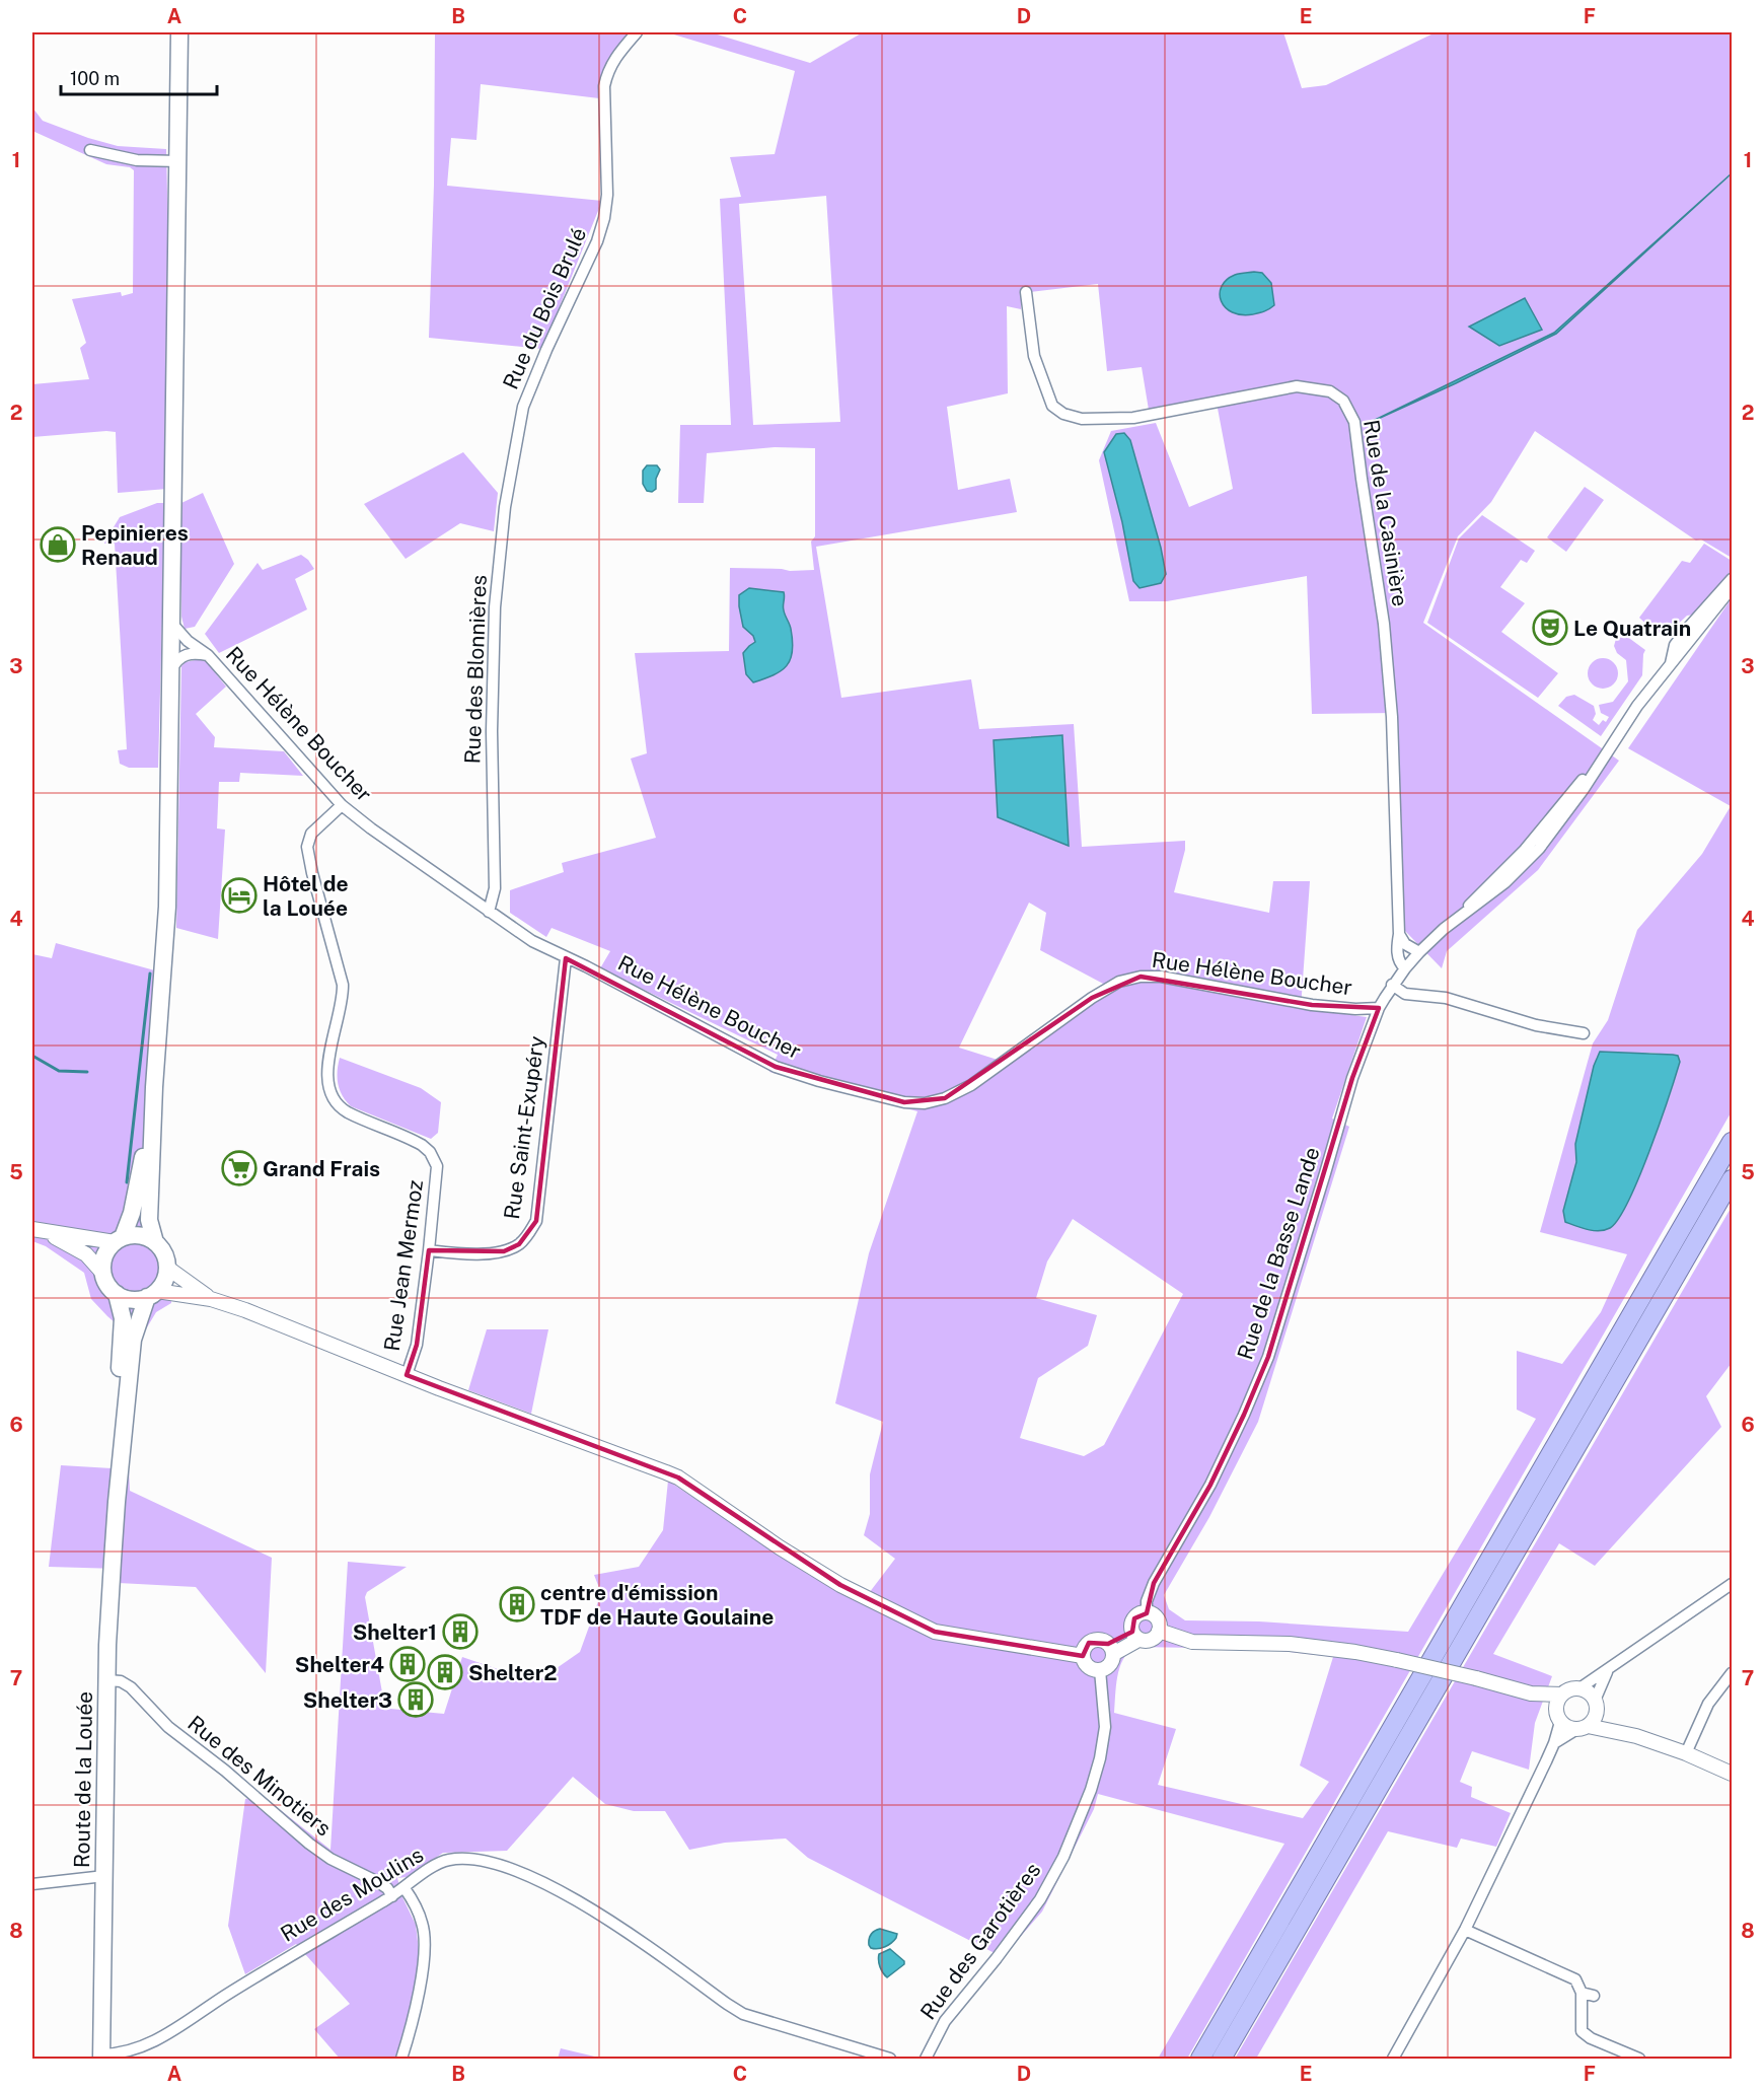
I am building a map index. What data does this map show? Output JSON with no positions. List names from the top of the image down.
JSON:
{
  "streets": {
    "main road": ["Route de la Louée"],
    "street": [
      "Rue du Bois Brulé",
      "Rue de la Casinière",
      "Rue des Blonnières",
      "Rue Hélène Boucher",
      "Rue Saint-Exupéry",
      "Rue de la Basse Lande",
      "Rue Jean Mermoz",
      "Rue des Minotiers",
      "Rue des Moulins",
      "Rue des Garotières"
    ]
  },
  "crossings": [
    ["Rue du Bois Brulé", "Rue des Blonnières"],
    ["Rue de la Casinière", "Rue de la Basse Lande"],
    ["Rue des Blonnières", "Rue Hélène Boucher"],
    ["Rue Hélène Boucher", "Rue Saint-Exupéry"],
    ["Rue Hélène Boucher", "Rue de la Basse Lande"],
    ["Rue Hélène Boucher", "Rue Jean Mermoz"],
    ["Rue Saint-Exupéry", "Rue Jean Mermoz"],
    ["Rue des Minotiers", "Route de la Louée"],
    ["Rue des Minotiers", "Rue des Moulins"],
    ["Route de la Louée", "Rue des Moulins"]
  ],
  "places": {
    "shop": ["Pepinieres Renaud"],
    "theatre": ["Le Quatrain"],
    "hotel": ["Hôtel de la Louée"],
    "supermarket": ["Grand Frais"],
    "building": [
      "centre d'émission TDF de Haute Goulaine",
      "Shelter1",
      "Shelter4",
      "Shelter2",
      "Shelter3"
    ]
  },
  "scale_bar": "100 m",
  "grid": {
    "columns": [
      "A",
      "B",
      "C",
      "D",
      "E",
      "F"
    ],
    "rows": [
      "1",
      "2",
      "3",
      "4",
      "5",
      "6",
      "7",
      "8"
    ]
  }
}
